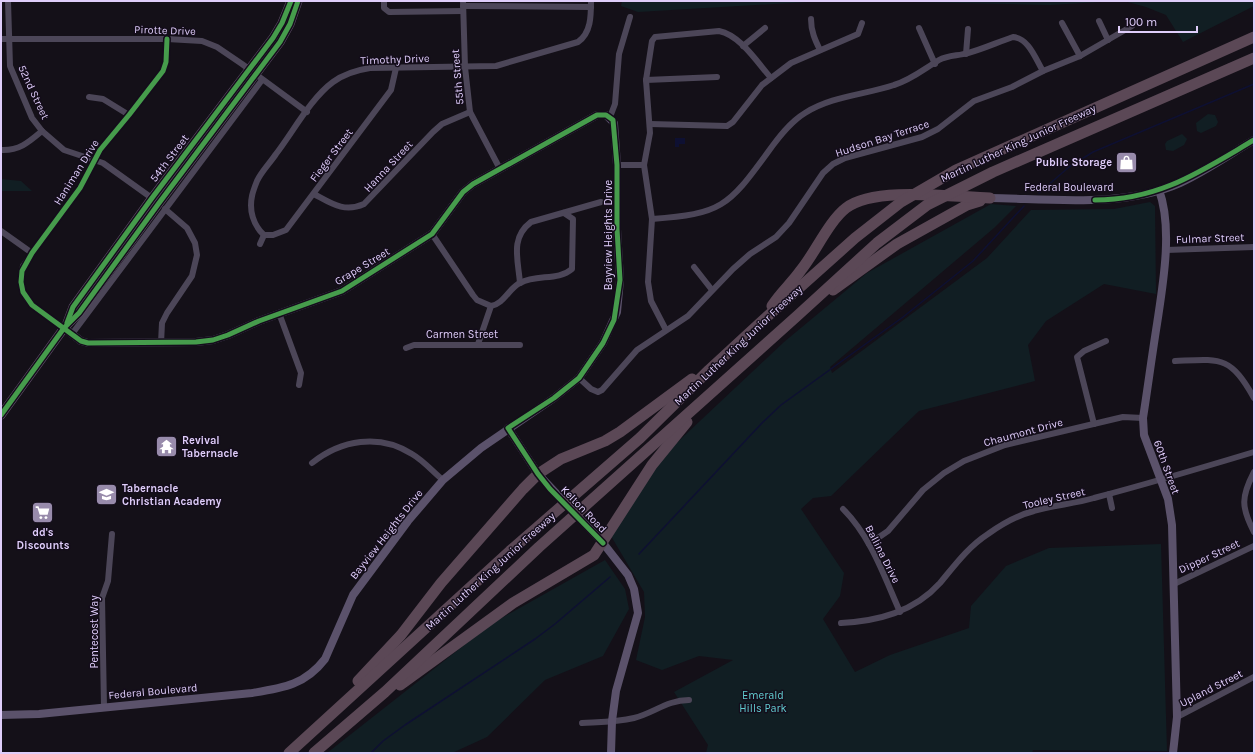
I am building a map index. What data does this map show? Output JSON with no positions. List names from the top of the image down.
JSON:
{
  "streets": {
    "highway": ["Martin Luther King Junior Freeway"],
    "main road": ["54th Street"],
    "street": [
      "Pirotte Drive",
      "Timothy Drive",
      "55th Street",
      "52nd Street",
      "Hudson Bay Terrace",
      "Fieger Street",
      "Hanna Street",
      "Haniman Drive",
      "Federal Boulevard",
      "Bayview Heights Drive",
      "Fulmar Street",
      "Grape Street",
      "Carmen Street",
      "Chaumont Drive",
      "60th Street",
      "Tooley Street",
      "Kelton Road",
      "Ballina Drive",
      "Dipper Street",
      "Pentecost Way",
      "Upland Street"
    ]
  },
  "crossings": [
    ["Pirotte Drive", "Timothy Drive"],
    ["Pirotte Drive", "52nd Street"],
    ["Pirotte Drive", "54th Street"],
    ["Pirotte Drive", "Haniman Drive"],
    ["Timothy Drive", "55th Street"],
    ["Timothy Drive", "Fieger Street"],
    ["55th Street", "Hanna Street"],
    ["55th Street", "Grape Street"],
    ["52nd Street", "Haniman Drive"],
    ["Hudson Bay Terrace", "Bayview Heights Drive"],
    ["Fieger Street", "Hanna Street"],
    ["54th Street", "Haniman Drive"],
    ["54th Street", "Grape Street"],
    ["Haniman Drive", "Grape Street"],
    ["Federal Boulevard", "Bayview Heights Drive"],
    ["Federal Boulevard", "60th Street"],
    ["Federal Boulevard", "Pentecost Way"],
    ["Bayview Heights Drive", "Grape Street"],
    ["Bayview Heights Drive", "Kelton Road"],
    ["Fulmar Street", "60th Street"],
    ["Chaumont Drive", "60th Street"],
    ["Chaumont Drive", "Ballina Drive"],
    ["60th Street", "Tooley Street"],
    ["60th Street", "Dipper Street"],
    ["60th Street", "Upland Street"],
    ["Tooley Street", "Ballina Drive"]
  ],
  "parks": ["Emerald Hills Park"],
  "places": {
    "shop": ["Public Storage"],
    "temple": ["Revival Tabernacle"],
    "school or university": ["Tabernacle Christian Academy"],
    "supermarket": ["dd's Discounts"]
  },
  "scale_bar": "100 m"
}
